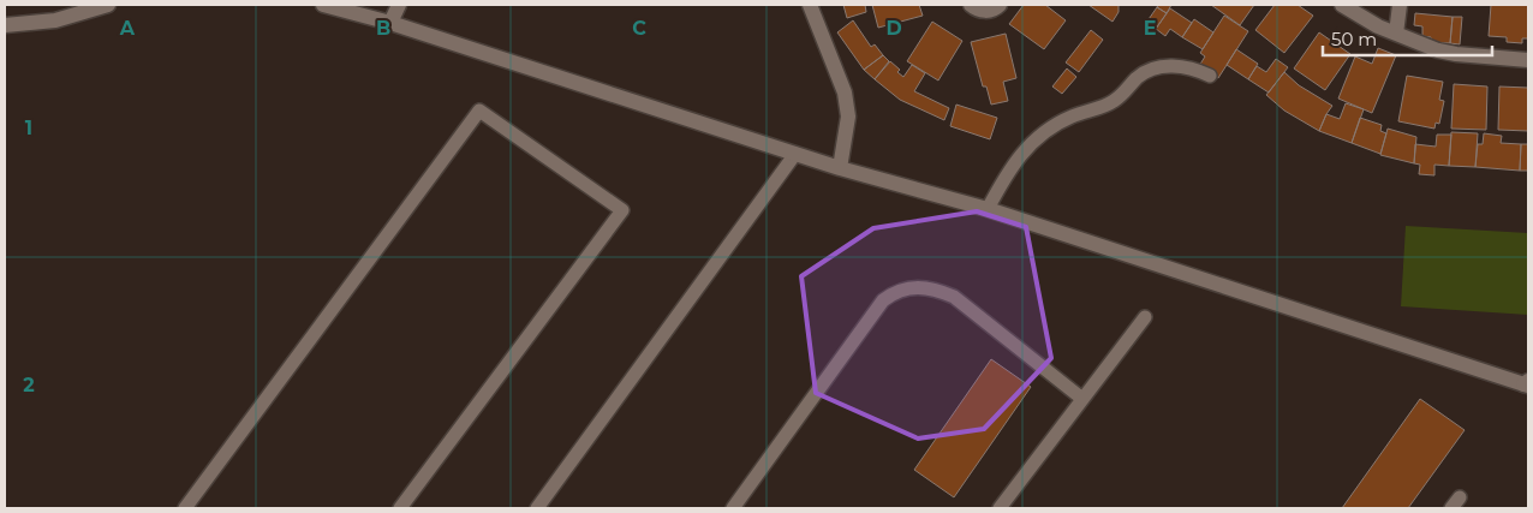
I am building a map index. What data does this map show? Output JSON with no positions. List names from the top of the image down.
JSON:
{
  "scale_bar": "50 m",
  "grid": {
    "columns": [
      "A",
      "B",
      "C",
      "D",
      "E"
    ],
    "rows": ["1", "2"]
  }
}
